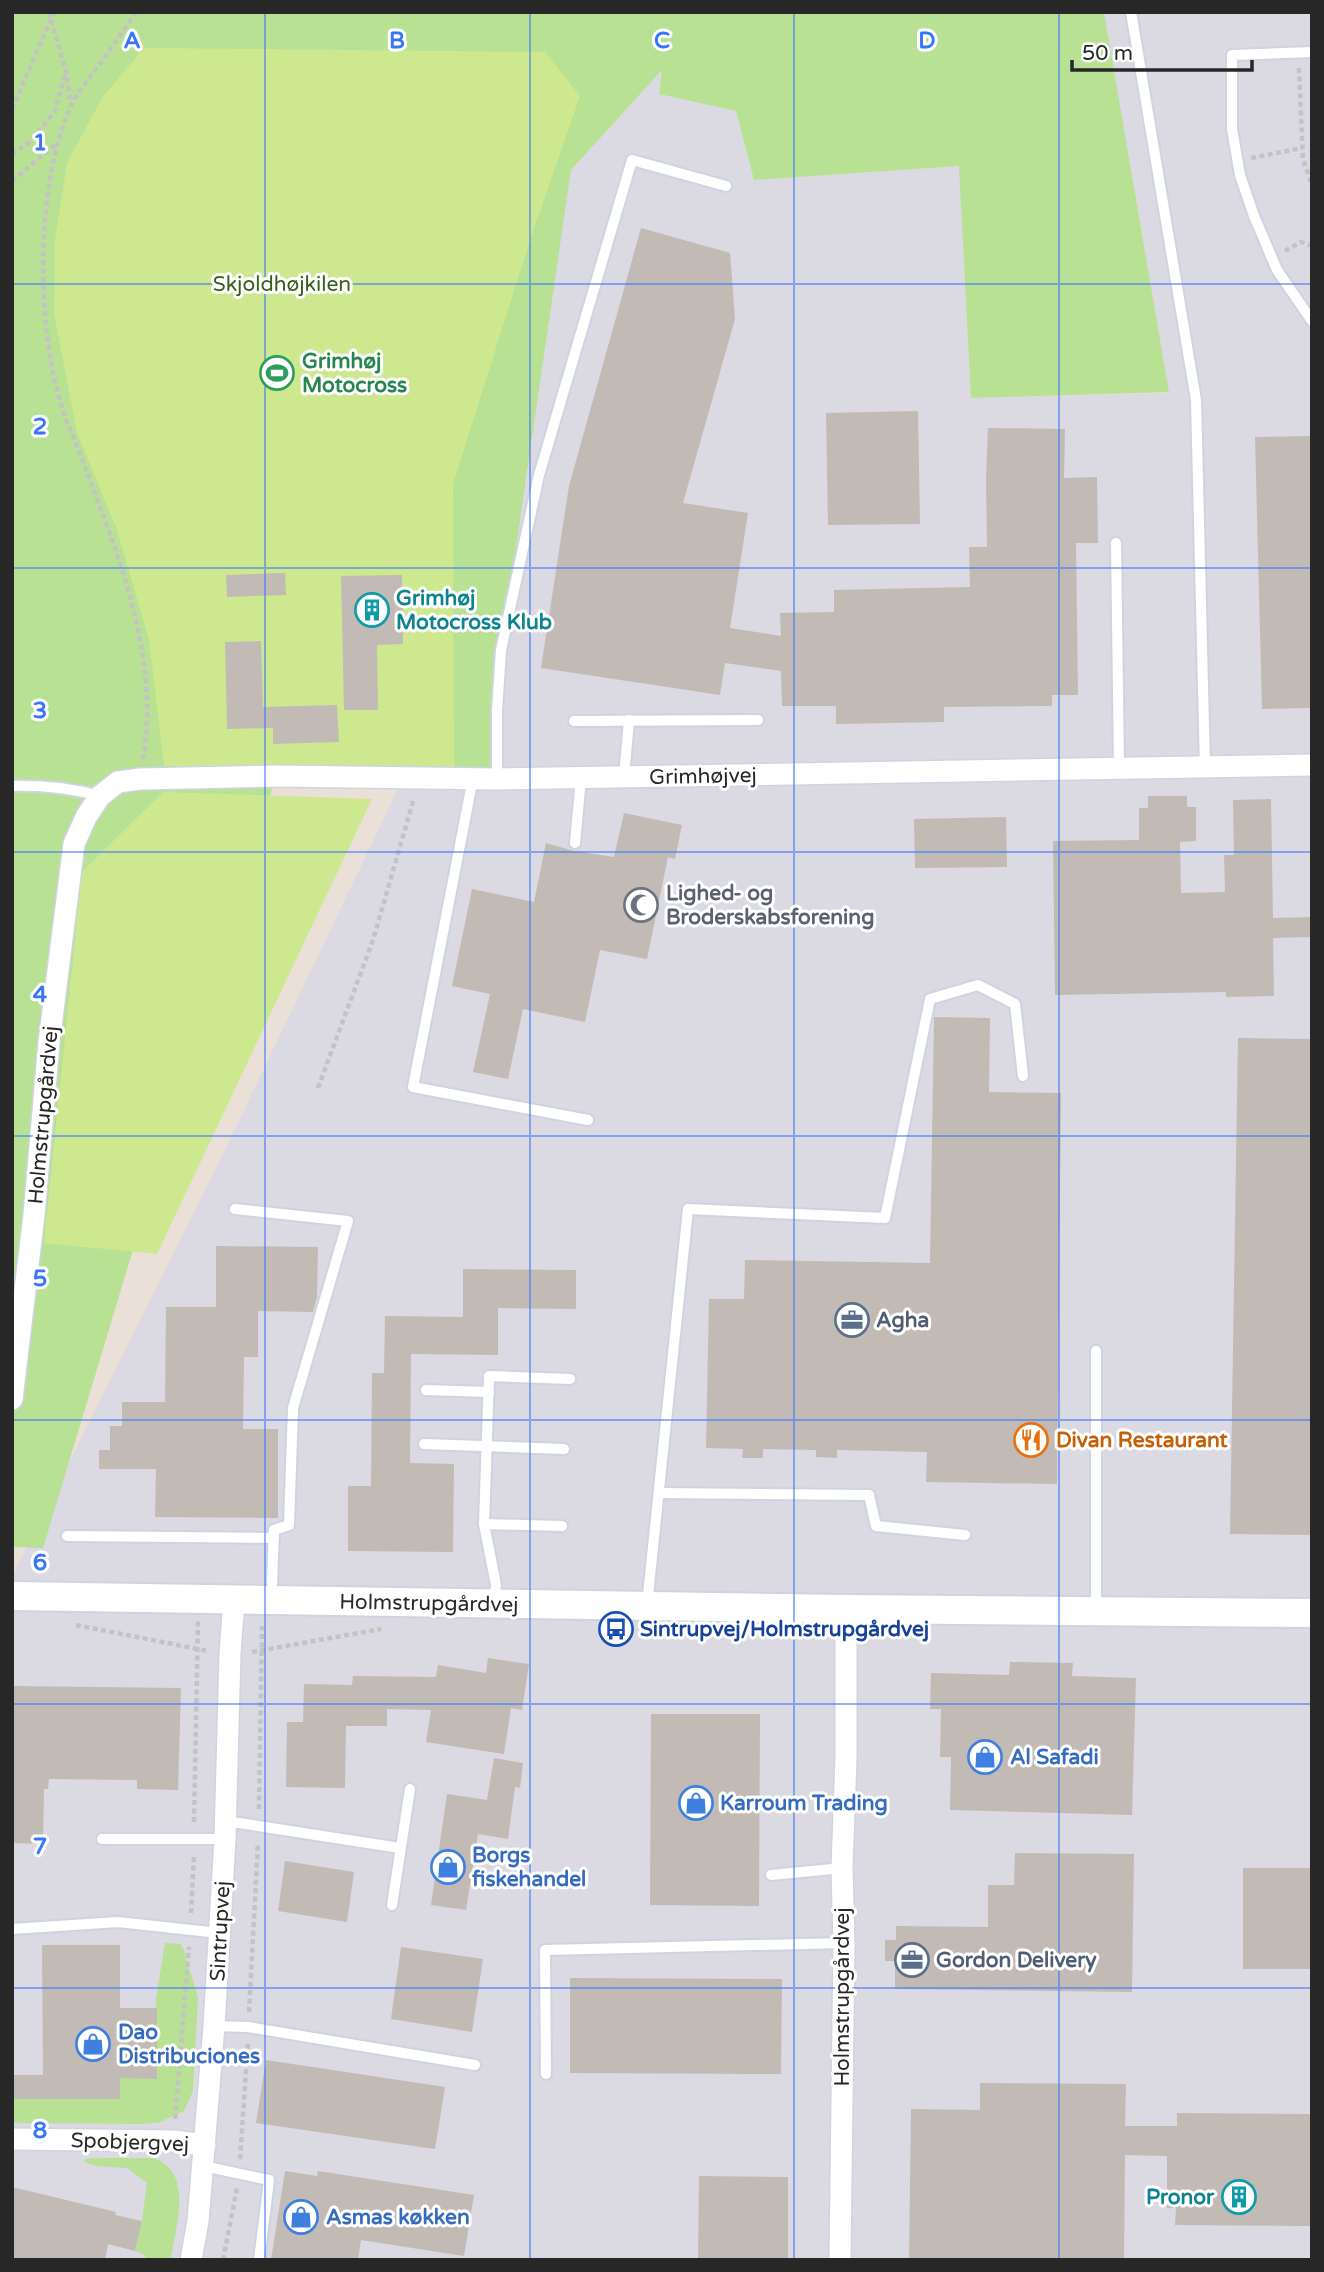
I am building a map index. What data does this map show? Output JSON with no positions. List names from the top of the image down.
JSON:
{
  "streets": {
    "street": [
      "Grimhøjvej",
      "Holmstrupgårdvej",
      "Sintrupvej",
      "Spobjergvej"
    ]
  },
  "crossings": [
    ["Grimhøjvej", "Holmstrupgårdvej"],
    ["Holmstrupgårdvej", "Sintrupvej"],
    ["Sintrupvej", "Spobjergvej"]
  ],
  "parks": ["Skjoldhøjkilen"],
  "places": {
    "sports": ["Grimhøj Motocross"],
    "building": ["Grimhøj Motocross Klub", "Pronor"],
    "mosque": ["Lighed- og Broderskabsforening"],
    "office": ["Agha", "Gordon Delivery"],
    "restaurant": ["Divan Restaurant"],
    "bus stop": ["Sintrupvej/Holmstrupgårdvej"],
    "shop": [
      "Al Safadi",
      "Karroum Trading",
      "Borgs fiskehandel",
      "Dao Distribuciones",
      "Asmas køkken"
    ]
  },
  "scale_bar": "50 m",
  "grid": {
    "columns": [
      "A",
      "B",
      "C",
      "D"
    ],
    "rows": [
      "1",
      "2",
      "3",
      "4",
      "5",
      "6",
      "7",
      "8"
    ]
  }
}
